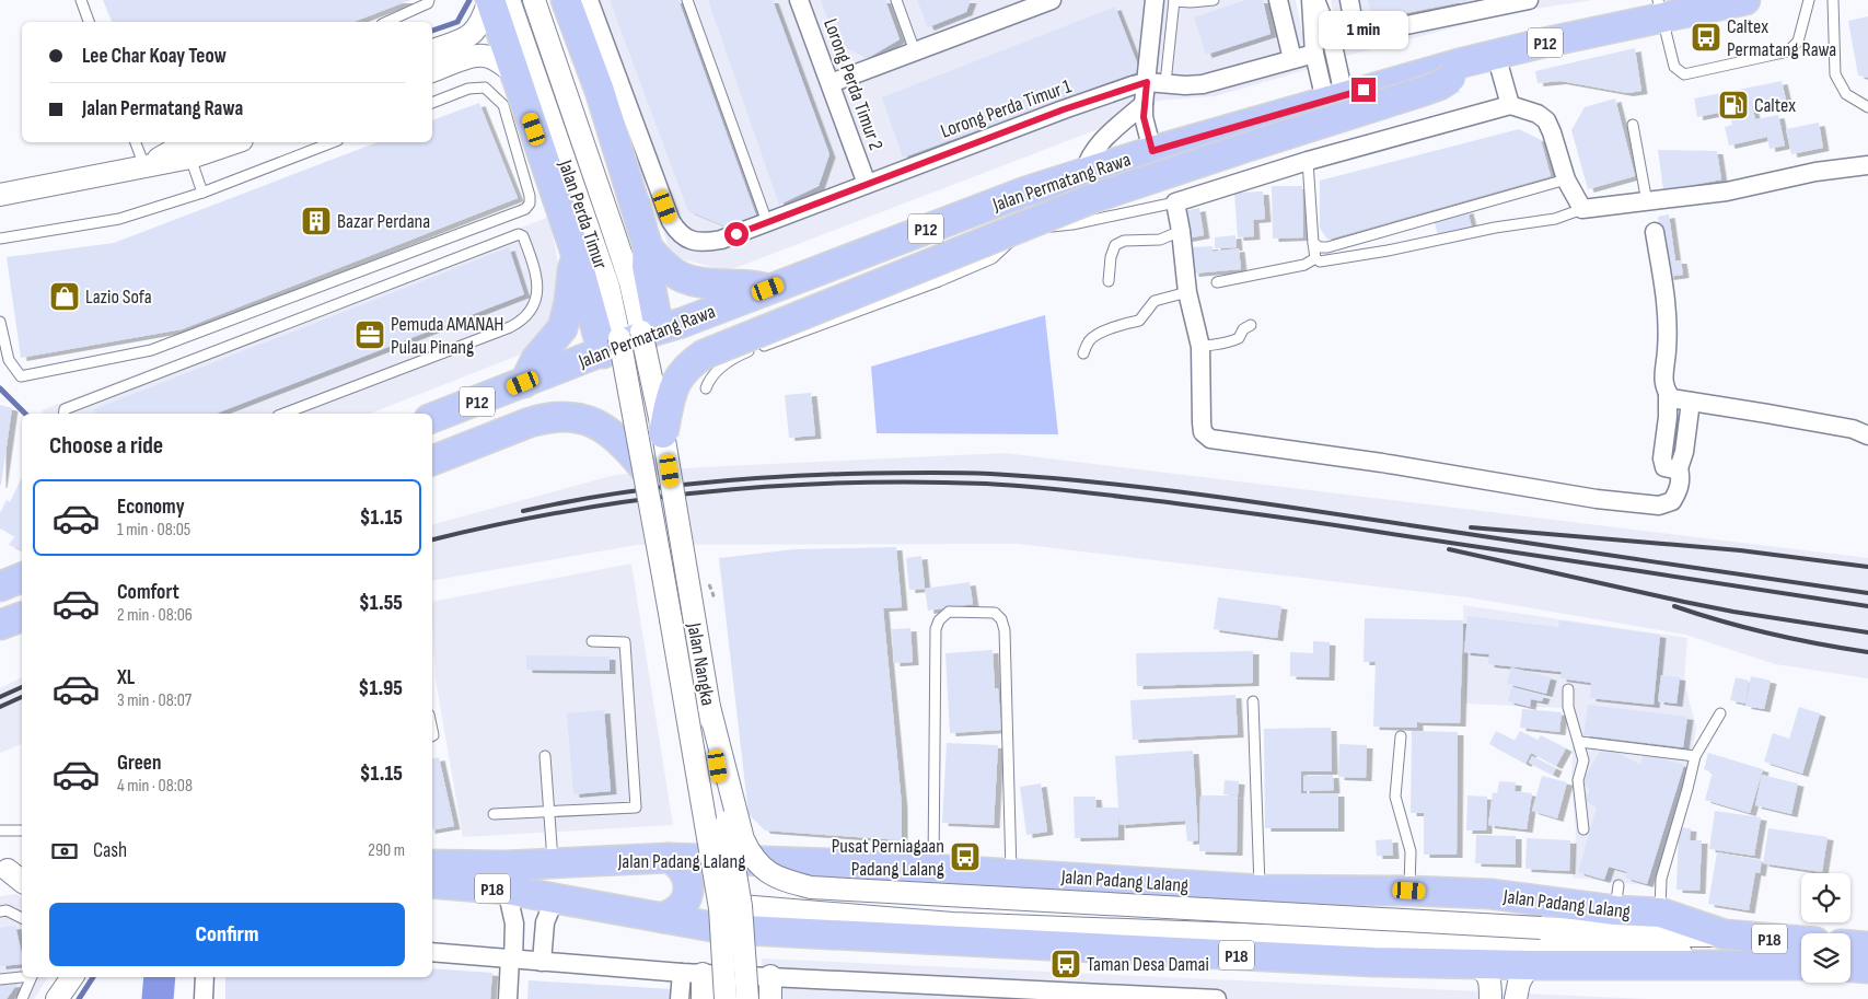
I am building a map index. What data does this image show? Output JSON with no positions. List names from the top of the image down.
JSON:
{
  "streets": {
    "main road": [
      "P12",
      "Jalan Permatang Rawa",
      "Jalan Padang Lalang",
      "P18"
    ],
    "street": [
      "Lorong Perda Timur 2",
      "Lorong Perda Timur 1",
      "Jalan Perda Timur",
      "Jalan Nangka"
    ]
  },
  "crossings": [
    ["Lorong Perda Timur 2", "Lorong Perda Timur 1"],
    ["Jalan Permatang Rawa", "Jalan Perda Timur"],
    ["Jalan Permatang Rawa", "Jalan Nangka"],
    ["Jalan Perda Timur", "Jalan Nangka"],
    ["Jalan Nangka", "P18"]
  ],
  "places": {
    "bus stop": ["Caltex Permatang Rawa", "Pusat Perniagaan Padang Lalang", "Taman Desa Damai"],
    "fuel station": ["Caltex"],
    "building": ["Bazar Perdana"],
    "shop": ["Lazio Sofa"],
    "office": ["Pemuda AMANAH Pulau Pinang"]
  },
  "page": {
    "bubble": "1 min",
    "banner": ["Lee Char Koay Teow", "Jalan Permatang Rawa"],
    "heading": "Choose a ride",
    "list": [
      {
        "name": "Economy",
        "note": "1 min · 08:05",
        "value": "$1.15"
      },
      {
        "name": "Comfort",
        "note": "2 min · 08:06",
        "value": "$1.55"
      },
      {
        "name": "XL",
        "note": "3 min · 08:07",
        "value": "$1.95"
      },
      {
        "name": "Green",
        "note": "4 min · 08:08",
        "value": "$1.15"
      }
    ],
    "pay": ["Cash", "290 m"],
    "buttons": "Confirm"
  }
}
